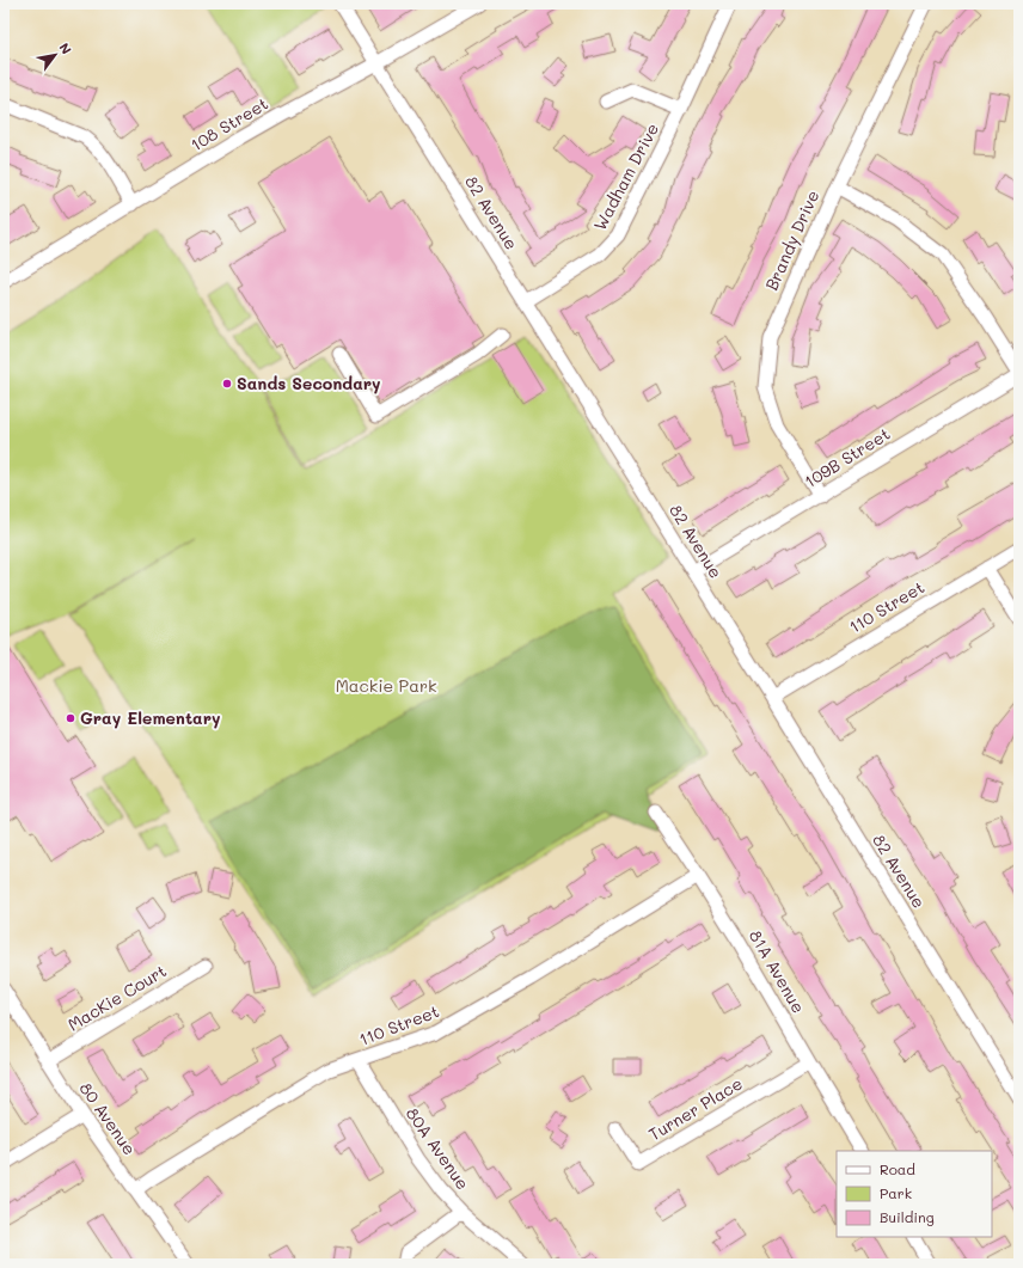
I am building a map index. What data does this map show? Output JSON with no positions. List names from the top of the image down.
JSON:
{
  "streets": {
    "street": [
      "108 Street",
      "Wadham Drive",
      "82 Avenue",
      "Brandy Drive",
      "109B Street",
      "110 Street",
      "81A Avenue",
      "MacKie Court",
      "Turner Place",
      "80 Avenue",
      "80A Avenue"
    ]
  },
  "crossings": [
    ["108 Street", "82 Avenue"],
    ["Wadham Drive", "82 Avenue"],
    ["82 Avenue", "109B Street"],
    ["82 Avenue", "110 Street"],
    ["Brandy Drive", "109B Street"],
    ["110 Street", "81A Avenue"],
    ["110 Street", "80 Avenue"],
    ["110 Street", "80A Avenue"],
    ["81A Avenue", "Turner Place"],
    ["MacKie Court", "80 Avenue"]
  ],
  "parks": ["Mackie Park"],
  "places": ["Sands Secondary", "Gray Elementary"],
  "legend": ["Road", "Park", "Building"],
  "north": "top right"
}
